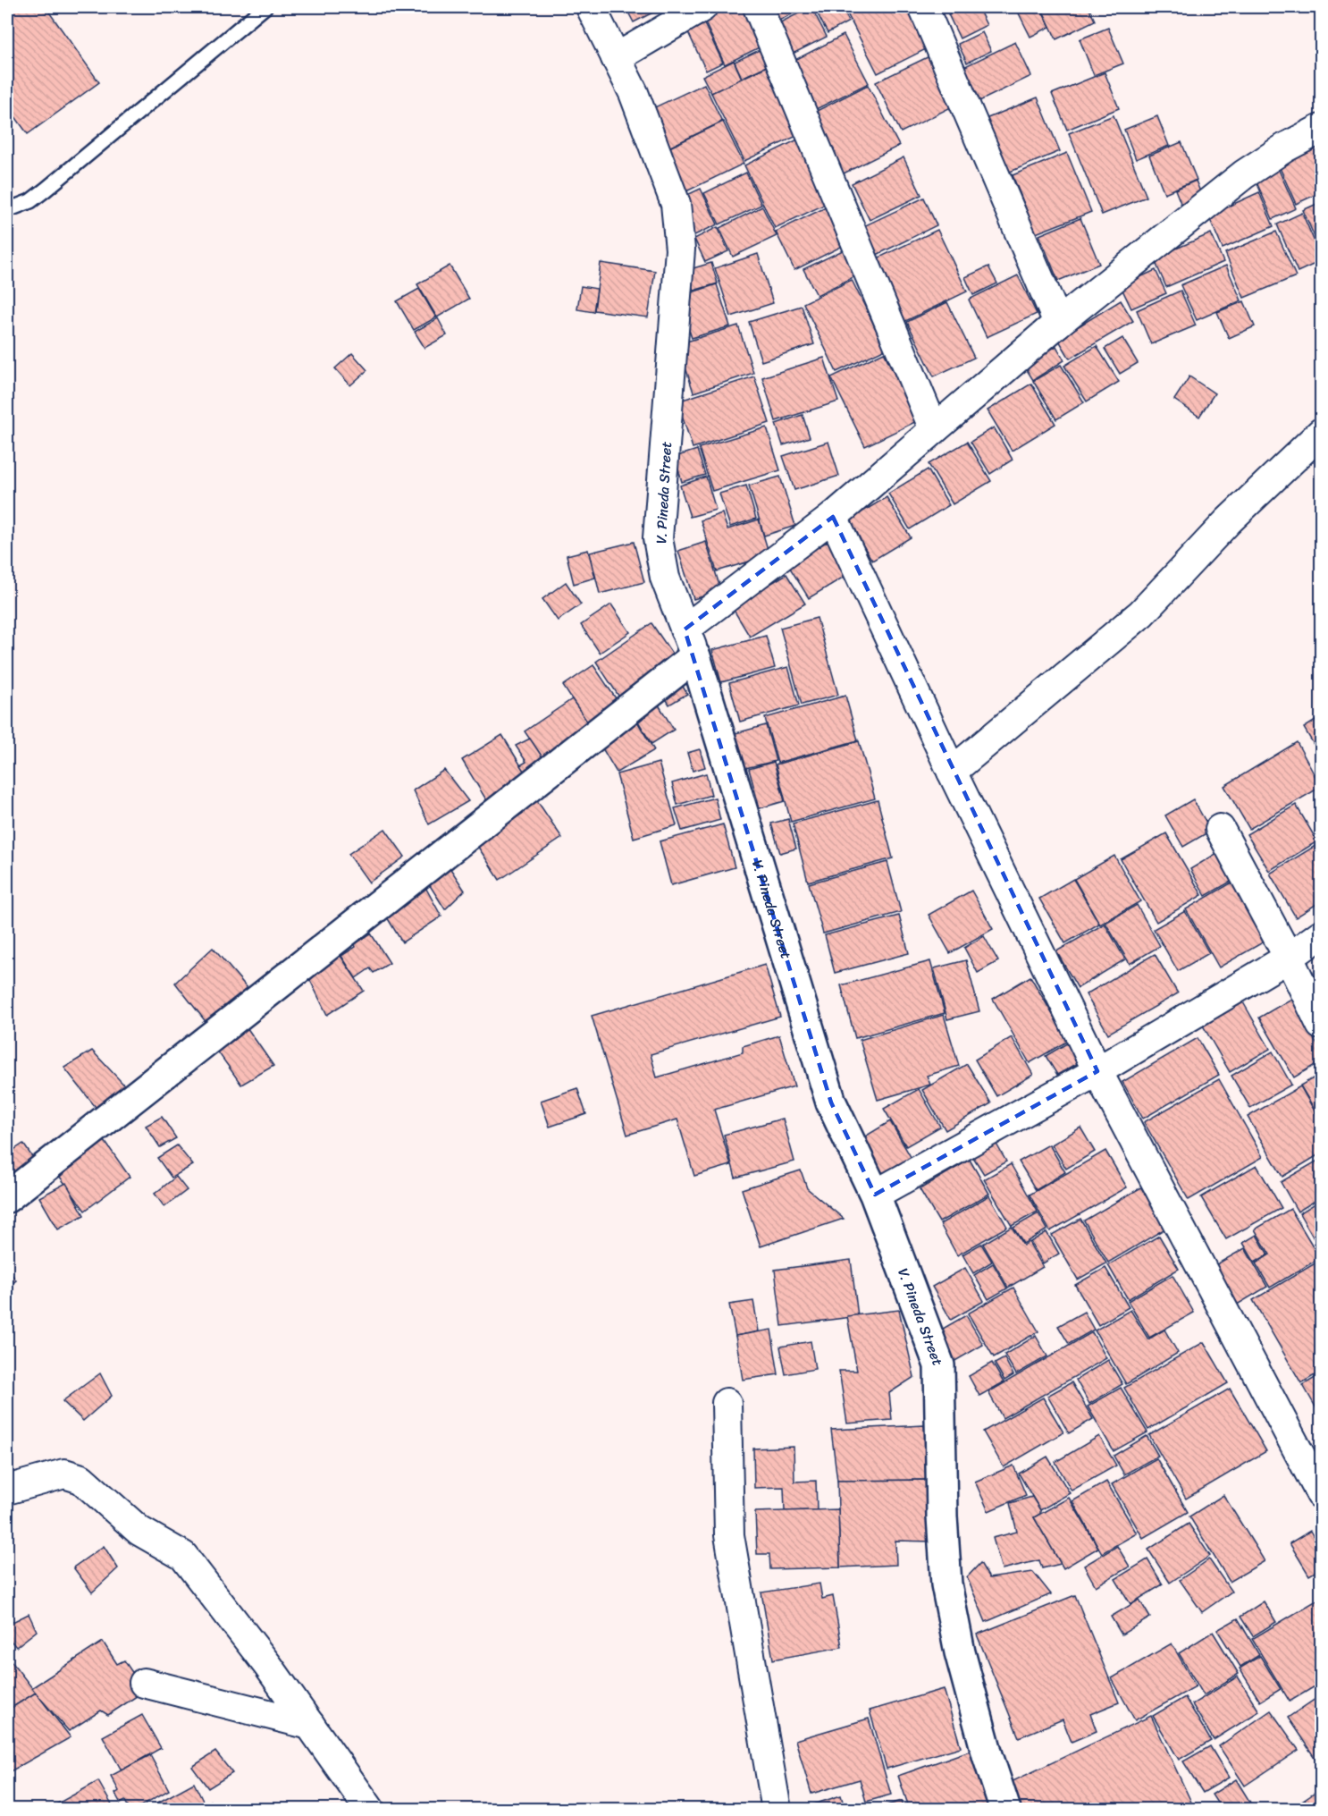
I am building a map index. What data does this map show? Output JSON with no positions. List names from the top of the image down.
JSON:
{
  "streets": {
    "street": ["V. Pineda Street"]
  }
}
